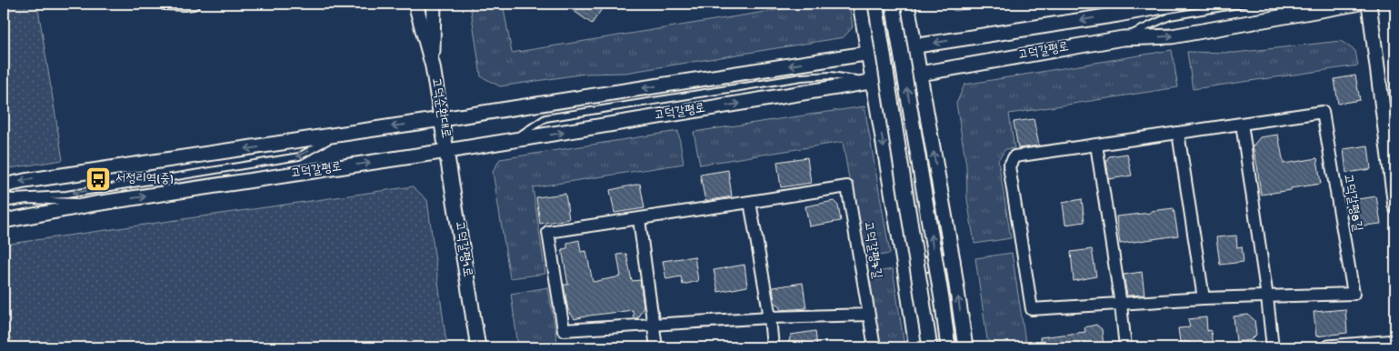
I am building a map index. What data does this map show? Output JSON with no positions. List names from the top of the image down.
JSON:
{
  "streets": {
    "street": [
      "고덕갈평로",
      "고덕순환대로",
      "고덕갈평8길",
      "고덕갈평1로",
      "고덕갈평7길"
    ]
  },
  "crossings": [
    ["고덕갈평로", "고덕순환대로"],
    ["고덕갈평로", "고덕갈평1로"],
    ["고덕순환대로", "고덕갈평1로"]
  ],
  "places": {
    "bus stop": ["서정리역(중)"]
  }
}
